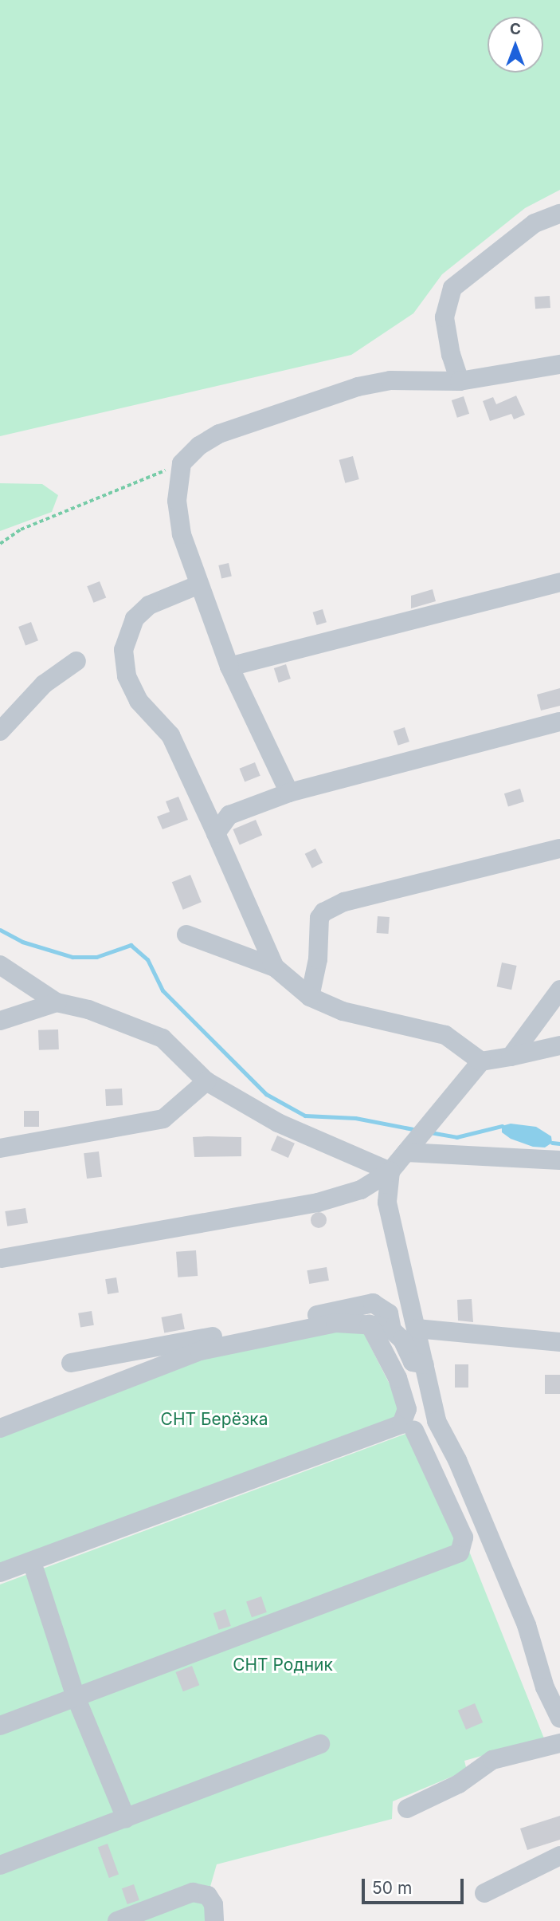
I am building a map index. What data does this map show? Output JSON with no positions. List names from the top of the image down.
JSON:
{
  "parks": ["СНТ Берёзка", "СНТ Родник"],
  "scale_bar": "50 m",
  "north": "top"
}
